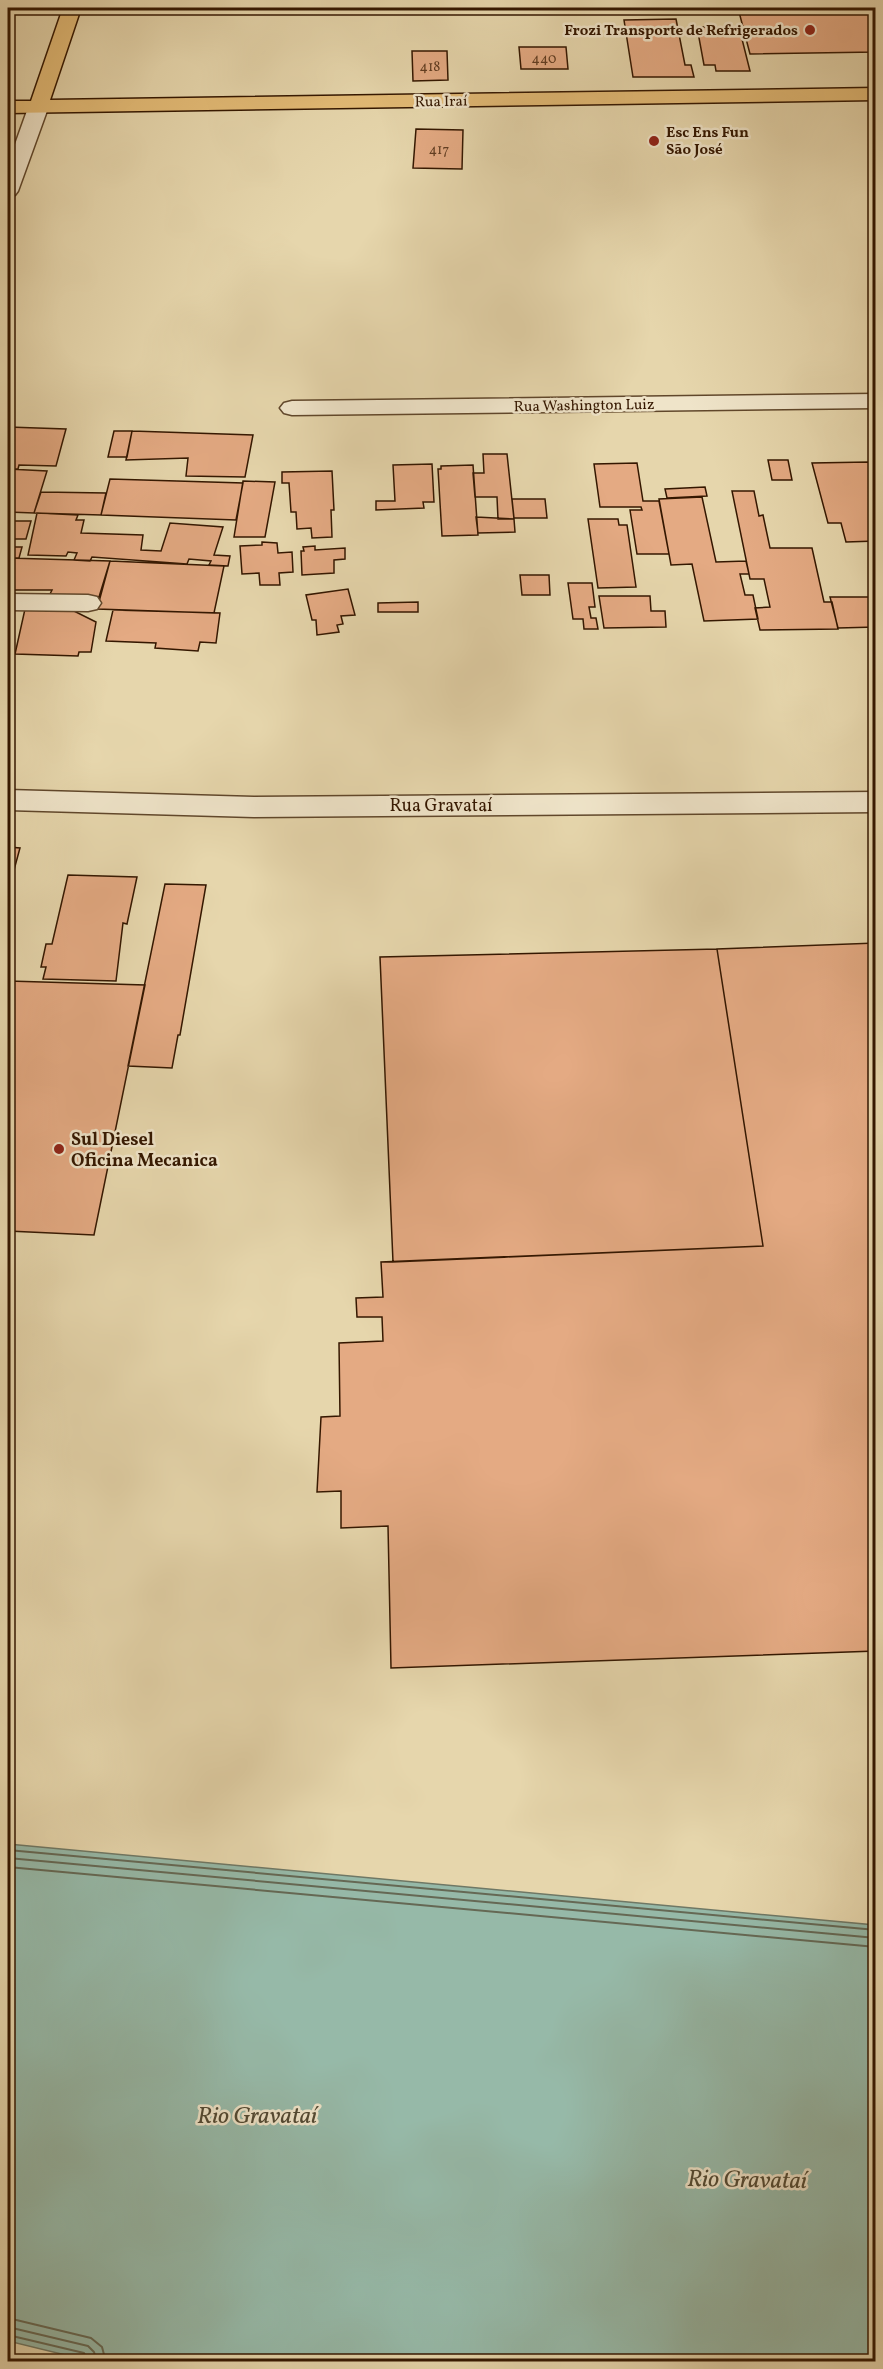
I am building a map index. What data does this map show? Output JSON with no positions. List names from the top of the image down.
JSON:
{
  "streets": {
    "main road": ["Rua Iraí"],
    "street": ["Rua Washington Luiz", "Rua Gravataí"]
  },
  "water": ["Rio Gravataí"],
  "places": ["Frozi Transporte de Refrigerados", "Esc Ens Fun São José", "Sul Diesel Oficina Mecanica"],
  "house_numbers": ["440", "418", "417"]
}
